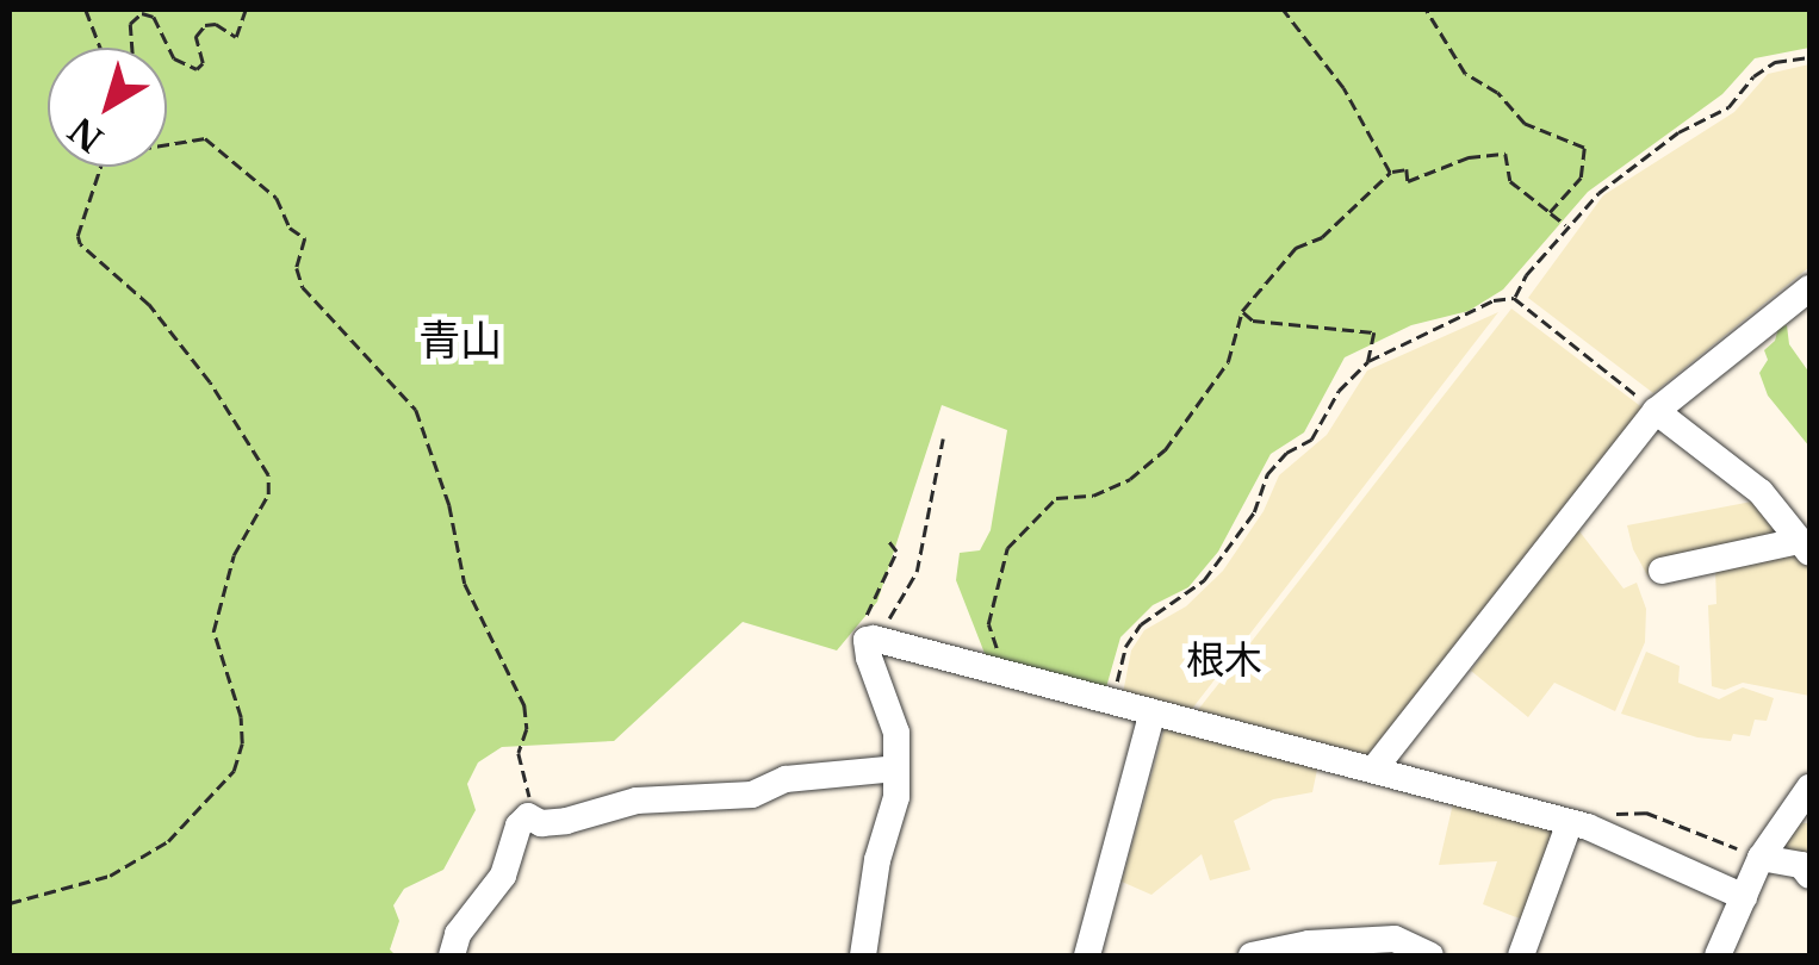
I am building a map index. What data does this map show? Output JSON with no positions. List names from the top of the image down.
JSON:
{
  "districts": ["青山", "根木"],
  "north": "bottom left"
}
